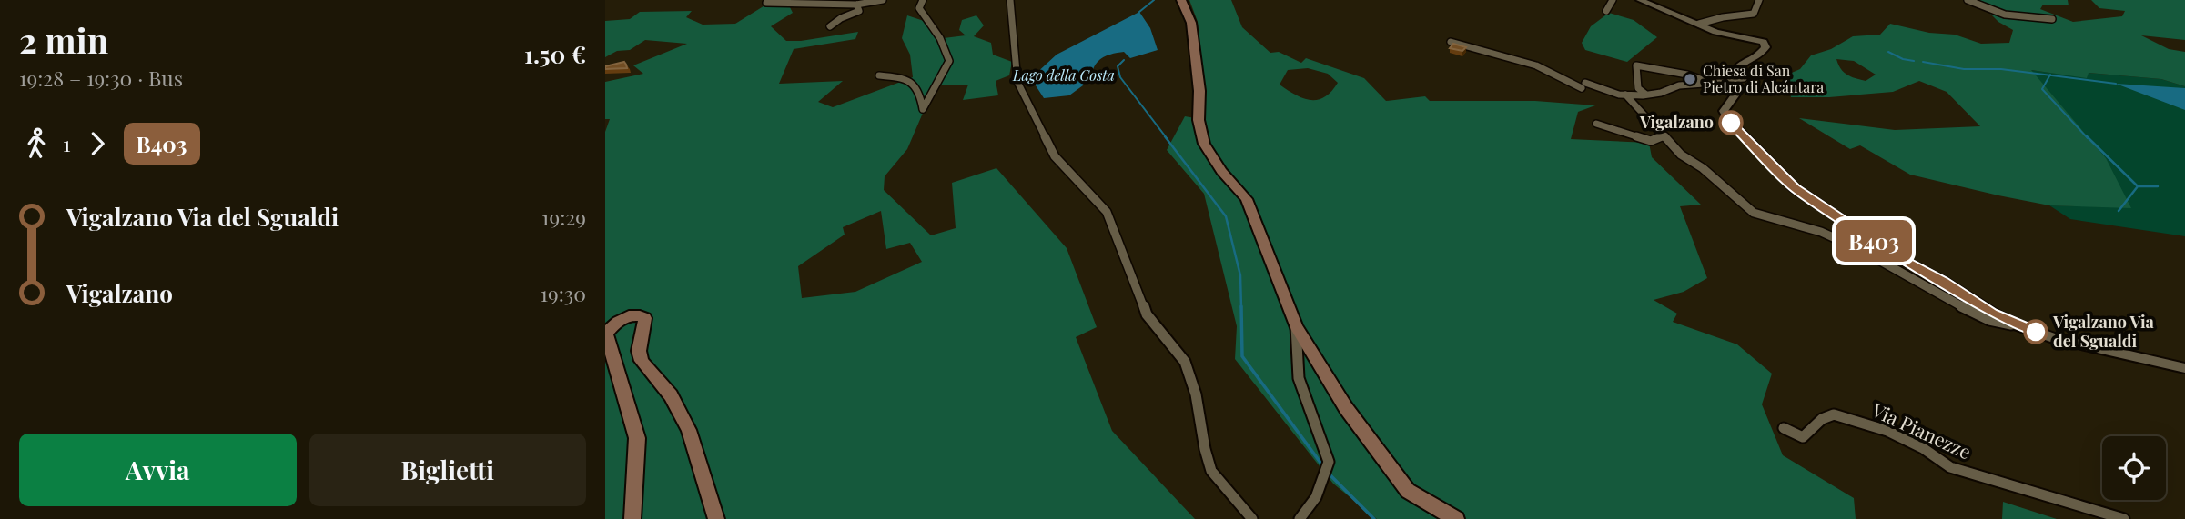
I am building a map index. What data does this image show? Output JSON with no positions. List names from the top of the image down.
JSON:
{
  "streets": {
    "street": ["Via Pianezze"]
  },
  "water": ["Lago della Costa"],
  "places": ["Chiesa di San Pietro di Alcántara", "Vigalzano", "Vigalzano Via del Sgualdi"],
  "lines": ["bus line B403"],
  "page": {
    "heading": ["2 min", "19:28 – 19:30 · Bus", "1.50 €"],
    "on_map": "B403",
    "legs": ["1", "B403"],
    "list": [
      {
        "name": "Vigalzano Via del Sgualdi",
        "value": "19:29"
      },
      {
        "name": "Vigalzano",
        "value": "19:30"
      }
    ],
    "buttons": ["Avvia", "Biglietti"]
  }
}
